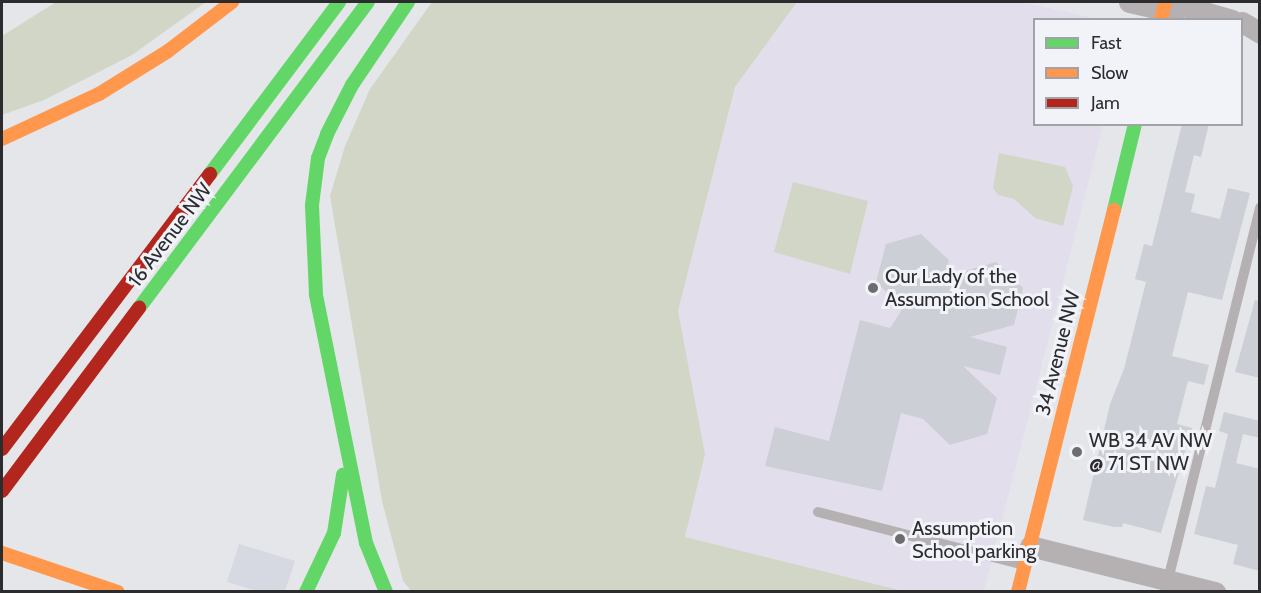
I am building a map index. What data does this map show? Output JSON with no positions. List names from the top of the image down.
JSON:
{
  "streets": {
    "main road": ["16 Avenue NW", "34 Avenue NW"]
  },
  "places": ["Our Lady of the Assumption School", "WB 34 AV NW @ 71 ST NW", "Assumption School parking"],
  "legend": ["Fast", "Slow", "Jam"]
}
